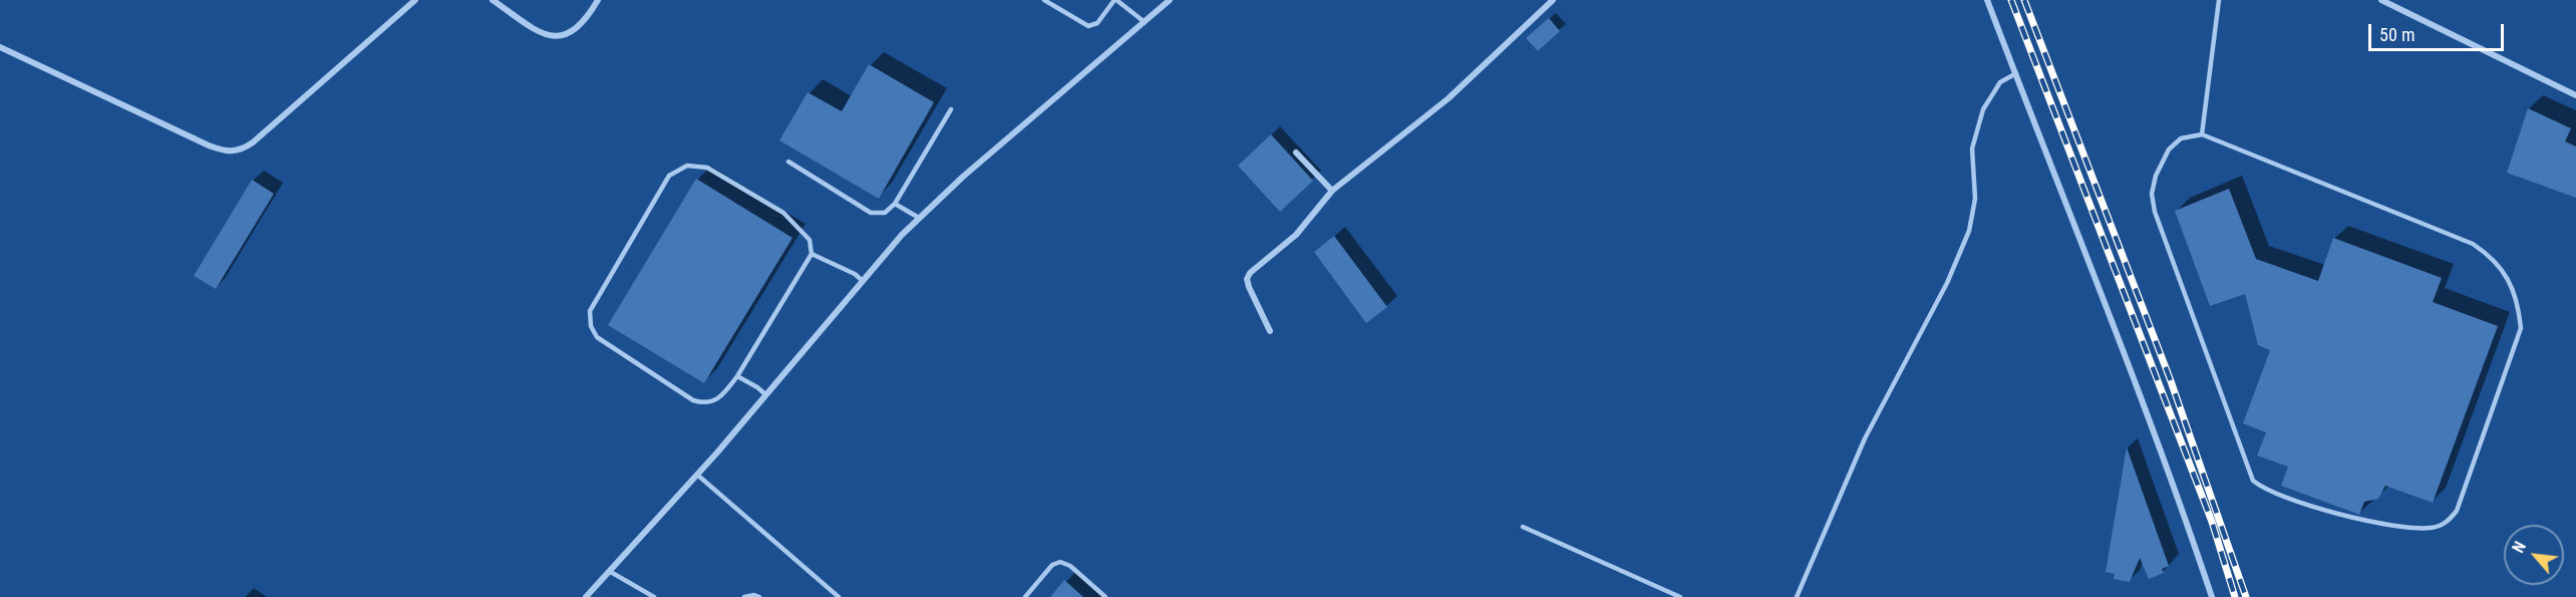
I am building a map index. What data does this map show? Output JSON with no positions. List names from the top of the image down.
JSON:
{
  "scale_bar": "50 m",
  "north": "top left"
}
